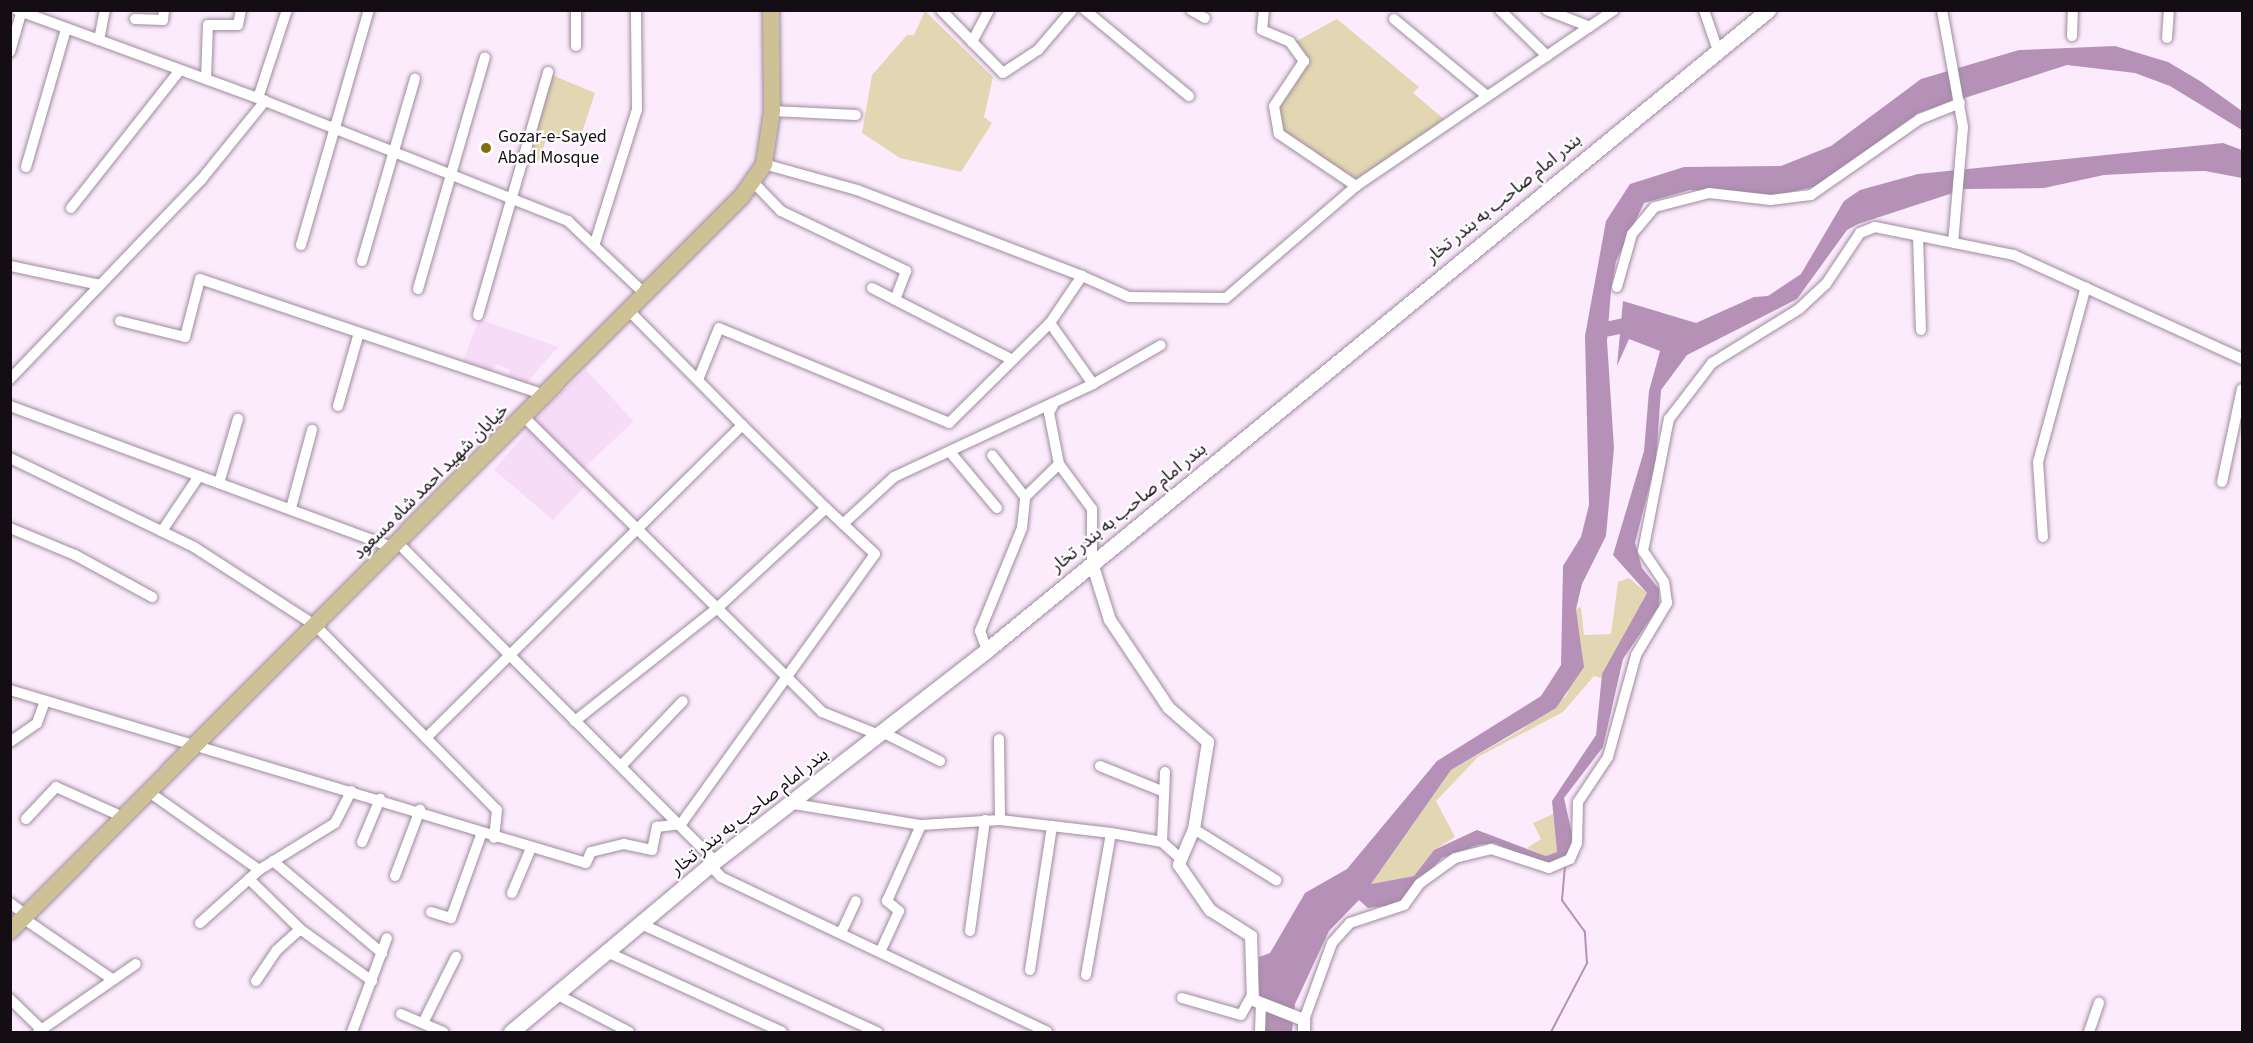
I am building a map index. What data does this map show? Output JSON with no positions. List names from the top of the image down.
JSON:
{
  "streets": {
    "main road": ["بندر امام صاحب به بندر تخار", "خیابان شهید احمد شاه مسعود"]
  },
  "places": ["Gozar-e-Sayed Abad Mosque"]
}
